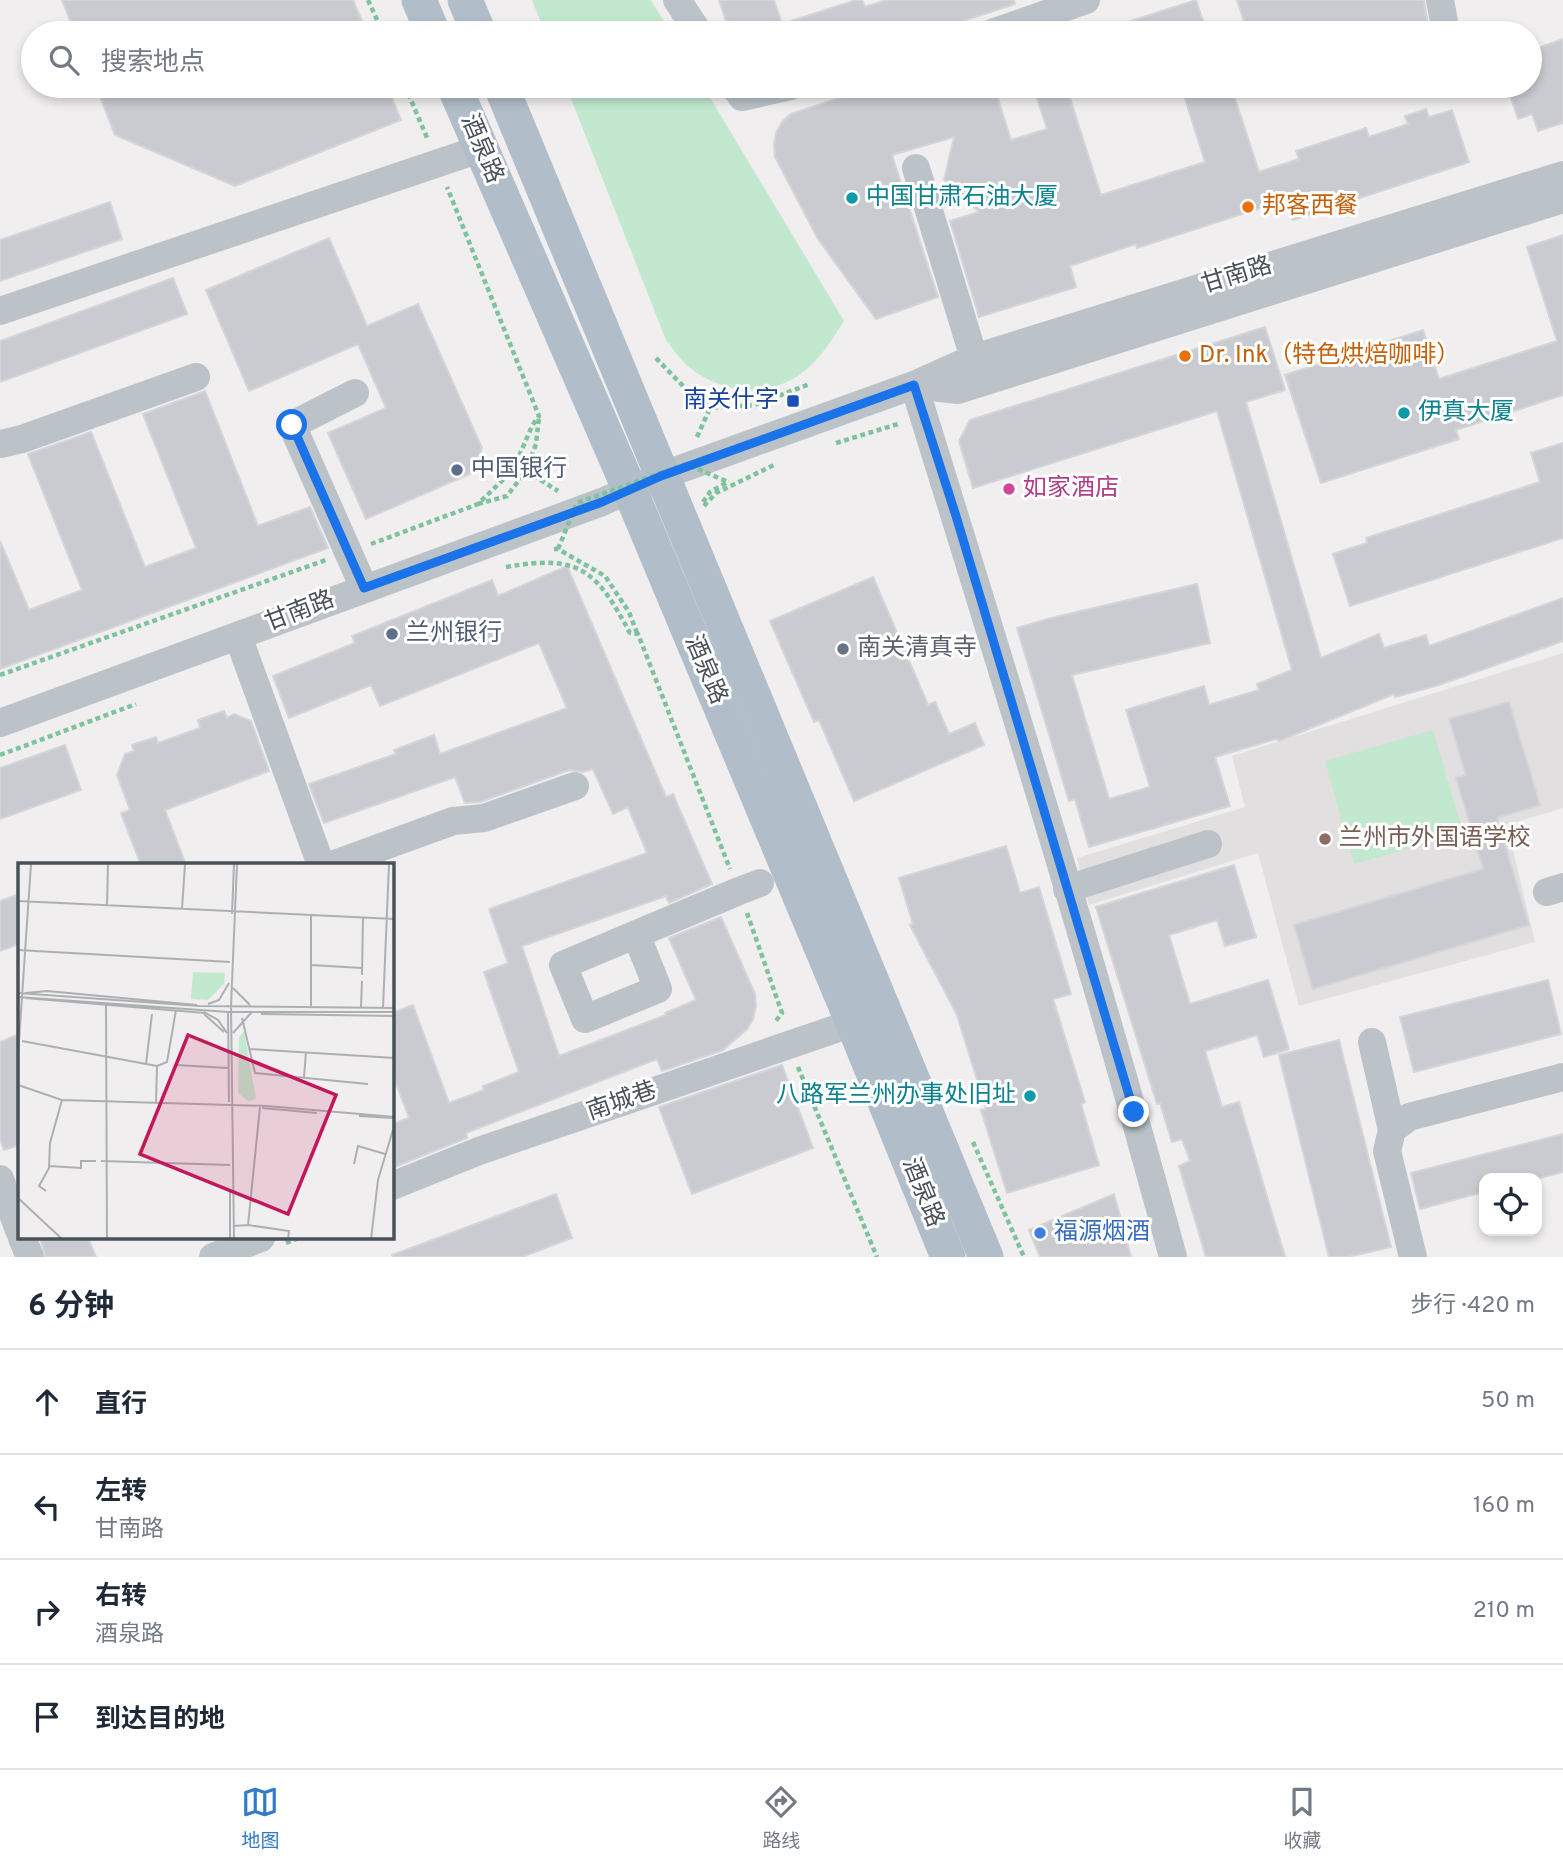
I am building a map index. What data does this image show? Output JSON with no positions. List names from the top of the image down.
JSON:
{
  "streets": {
    "main road": ["酒泉路"],
    "street": ["甘南路", "南城巷"]
  },
  "crossings": [
    ["酒泉路", "甘南路"],
    ["酒泉路", "南城巷"]
  ],
  "places": {
    "other": [
      "中国甘肃石油大厦",
      "邦客西餐",
      "Dr. Ink（特色烘焙咖啡）",
      "伊真大厦",
      "中国银行",
      "如家酒店",
      "兰州银行",
      "南关清真寺",
      "兰州市外国语学校",
      "八路军兰州办事处旧址",
      "福源烟酒"
    ],
    "transit": ["南关什字"]
  },
  "page": {
    "search": "搜索地点",
    "heading": ["6 分钟", "步行 · 420 m"],
    "list": [
      ["直行", "50 m"],
      ["左转", "甘南路", "160 m"],
      ["右转", "酒泉路", "210 m"],
      "到达目的地"
    ],
    "nav": ["地图", "路线", "收藏"]
  }
}
